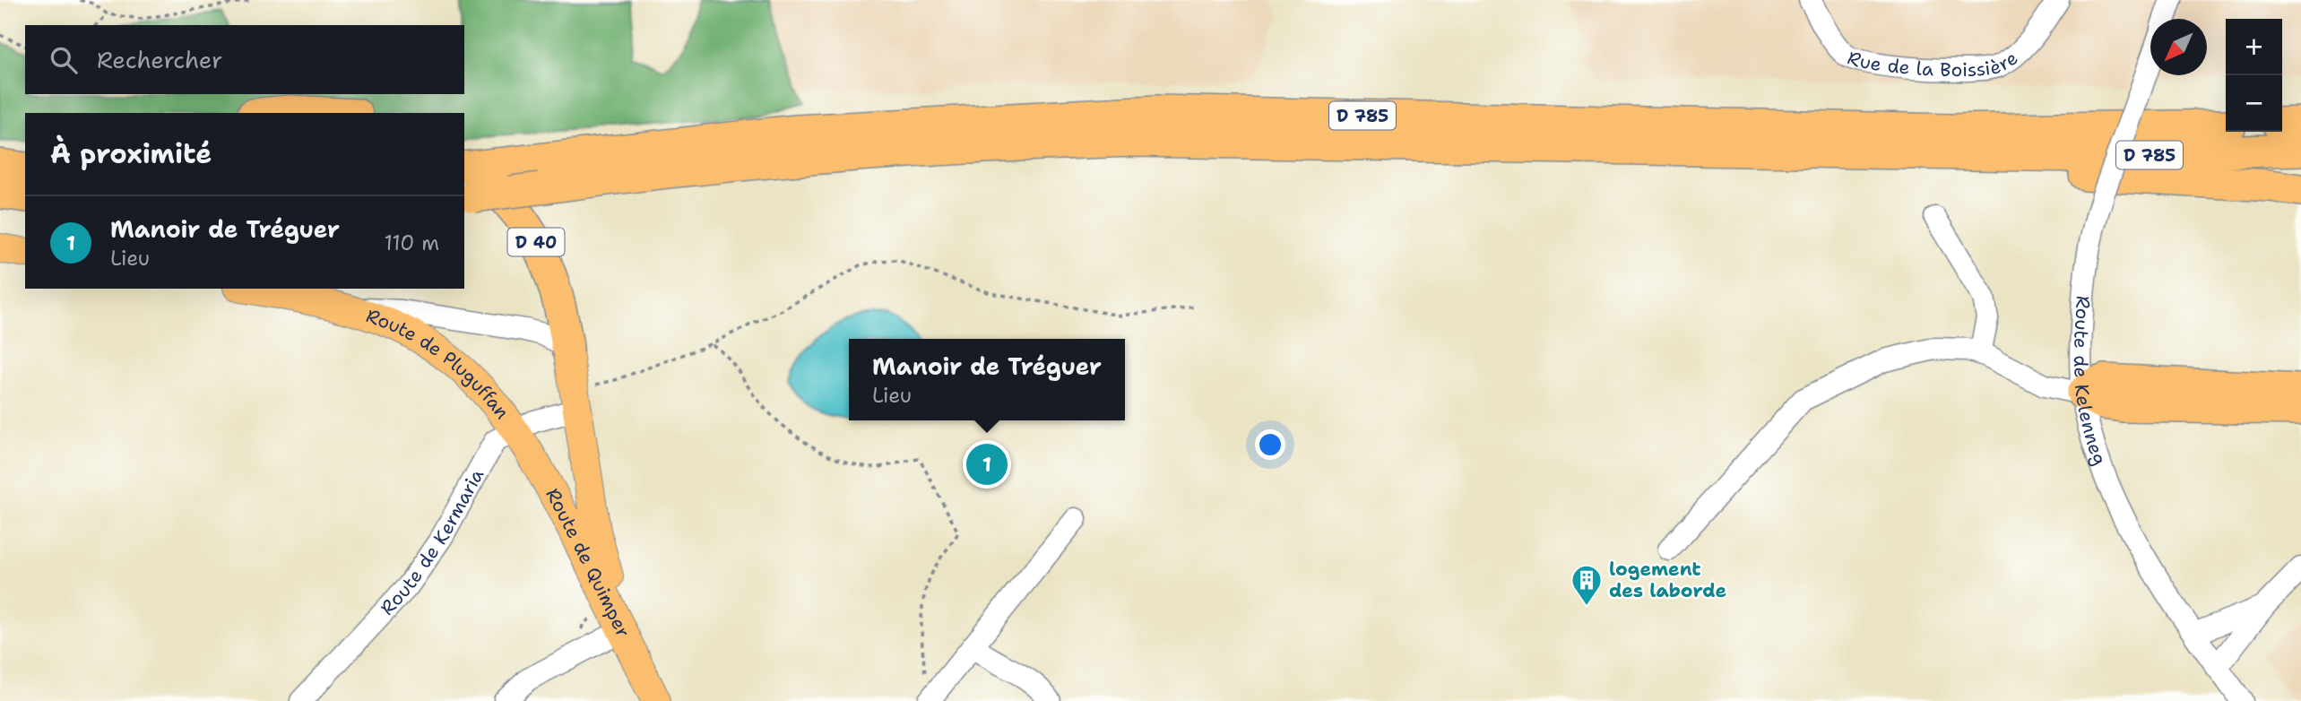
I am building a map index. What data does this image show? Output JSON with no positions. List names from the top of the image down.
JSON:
{
  "streets": {
    "highway": ["D 785", "D 40"],
    "main road": ["Route de Pluguffan", "Route de Quimper"],
    "street": ["Rue de la Boissière", "Route de Kelenneg", "Route de Kermaria"]
  },
  "crossings": [
    ["D 40", "Route de Pluguffan"],
    ["D 40", "Route de Kermaria"],
    ["D 40", "Route de Quimper"],
    ["Route de Pluguffan", "Route de Kermaria"],
    ["Route de Pluguffan", "Route de Quimper"],
    ["Route de Kermaria", "Route de Quimper"]
  ],
  "places": {
    "building": ["logement des laborde"]
  },
  "north": "bottom left",
  "page": {
    "map_buttons": ["+", "−"],
    "search": "Rechercher",
    "heading": "À proximité",
    "list": [
      {
        "mark": "1",
        "name": "Manoir de Tréguer",
        "note": "Lieu",
        "value": "110 m"
      }
    ],
    "popup": ["Manoir de Tréguer", "Lieu"],
    "pins": "1"
  }
}
